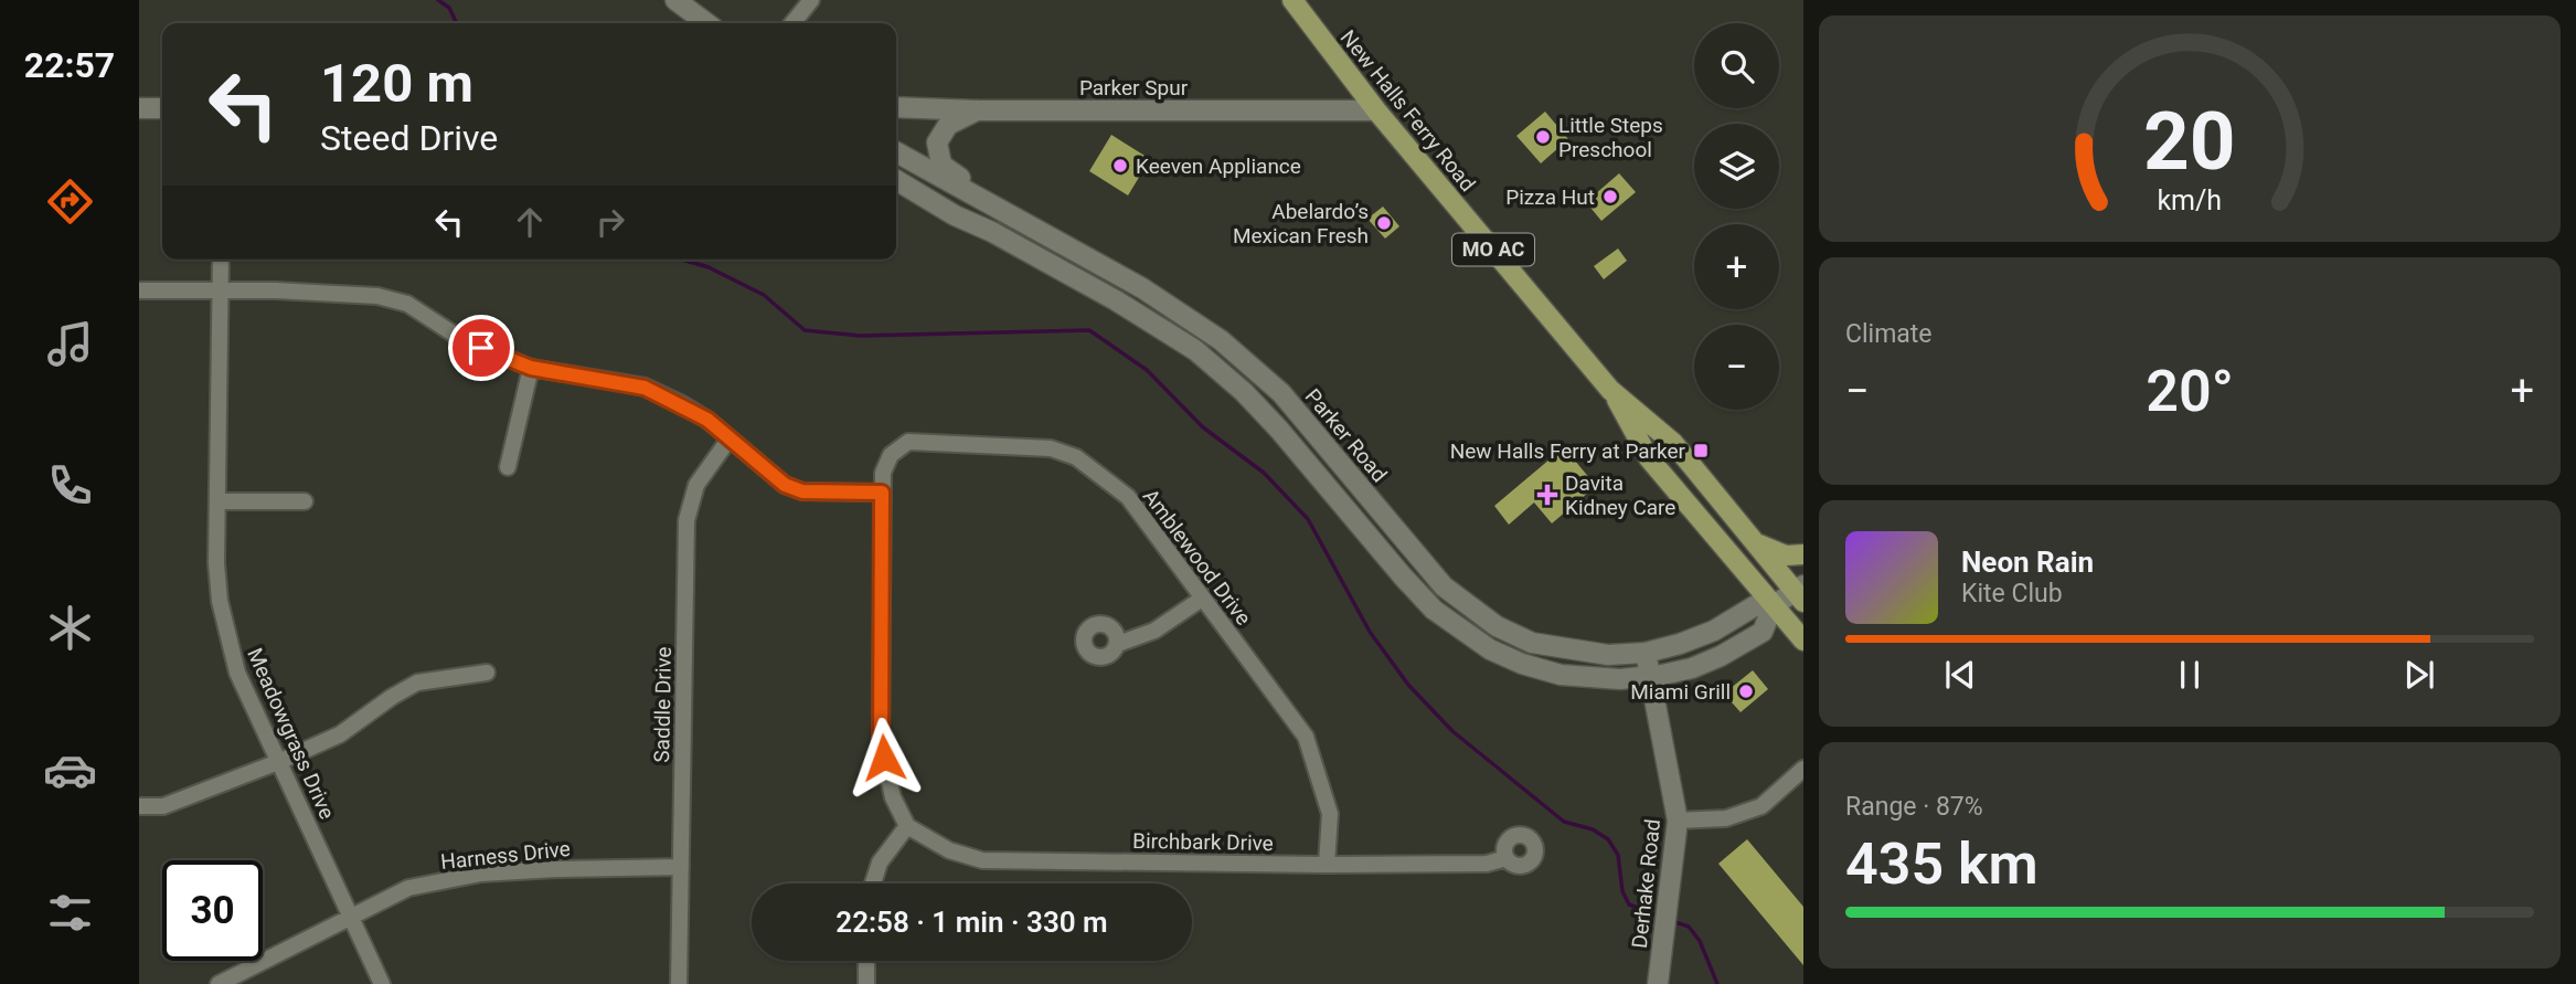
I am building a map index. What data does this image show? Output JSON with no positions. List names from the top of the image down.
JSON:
{
  "streets": {
    "main road": [
      "Parker Spur",
      "New Halls Ferry Road",
      "MO AC",
      "Parker Road",
      "Derhake Road"
    ],
    "street": [
      "Amblewood Drive",
      "Saddle Drive",
      "Meadowgrass Drive",
      "Birchbark Drive",
      "Harness Drive"
    ]
  },
  "crossings": [
    ["Parker Spur", "New Halls Ferry Road"],
    ["New Halls Ferry Road", "Parker Road"],
    ["Parker Road", "Derhake Road"],
    ["Amblewood Drive", "Birchbark Drive"],
    ["Saddle Drive", "Harness Drive"],
    ["Meadowgrass Drive", "Harness Drive"]
  ],
  "places": {
    "other": [
      "Little Steps Preschool",
      "Keeven Appliance",
      "Pizza Hut",
      "Abelardo’s Mexican Fresh",
      "Miami Grill"
    ],
    "transit": ["New Halls Ferry at Parker"],
    "health": ["Davita Kidney Care"]
  },
  "page": {
    "tabs": "22:57",
    "map_buttons": ["+", "−"],
    "turn": ["120 m", "Steed Drive"],
    "tile": [
      "Climate",
      ["Range · 87%", "435 km"]
    ],
    "heat": ["−", "20°", "+"],
    "song": ["Neon Rain", "Kite Club"],
    "limit": "30",
    "trip": "22:58 · 1 min · 330 m",
    "gauge": ["20", "km/h"]
  }
}
